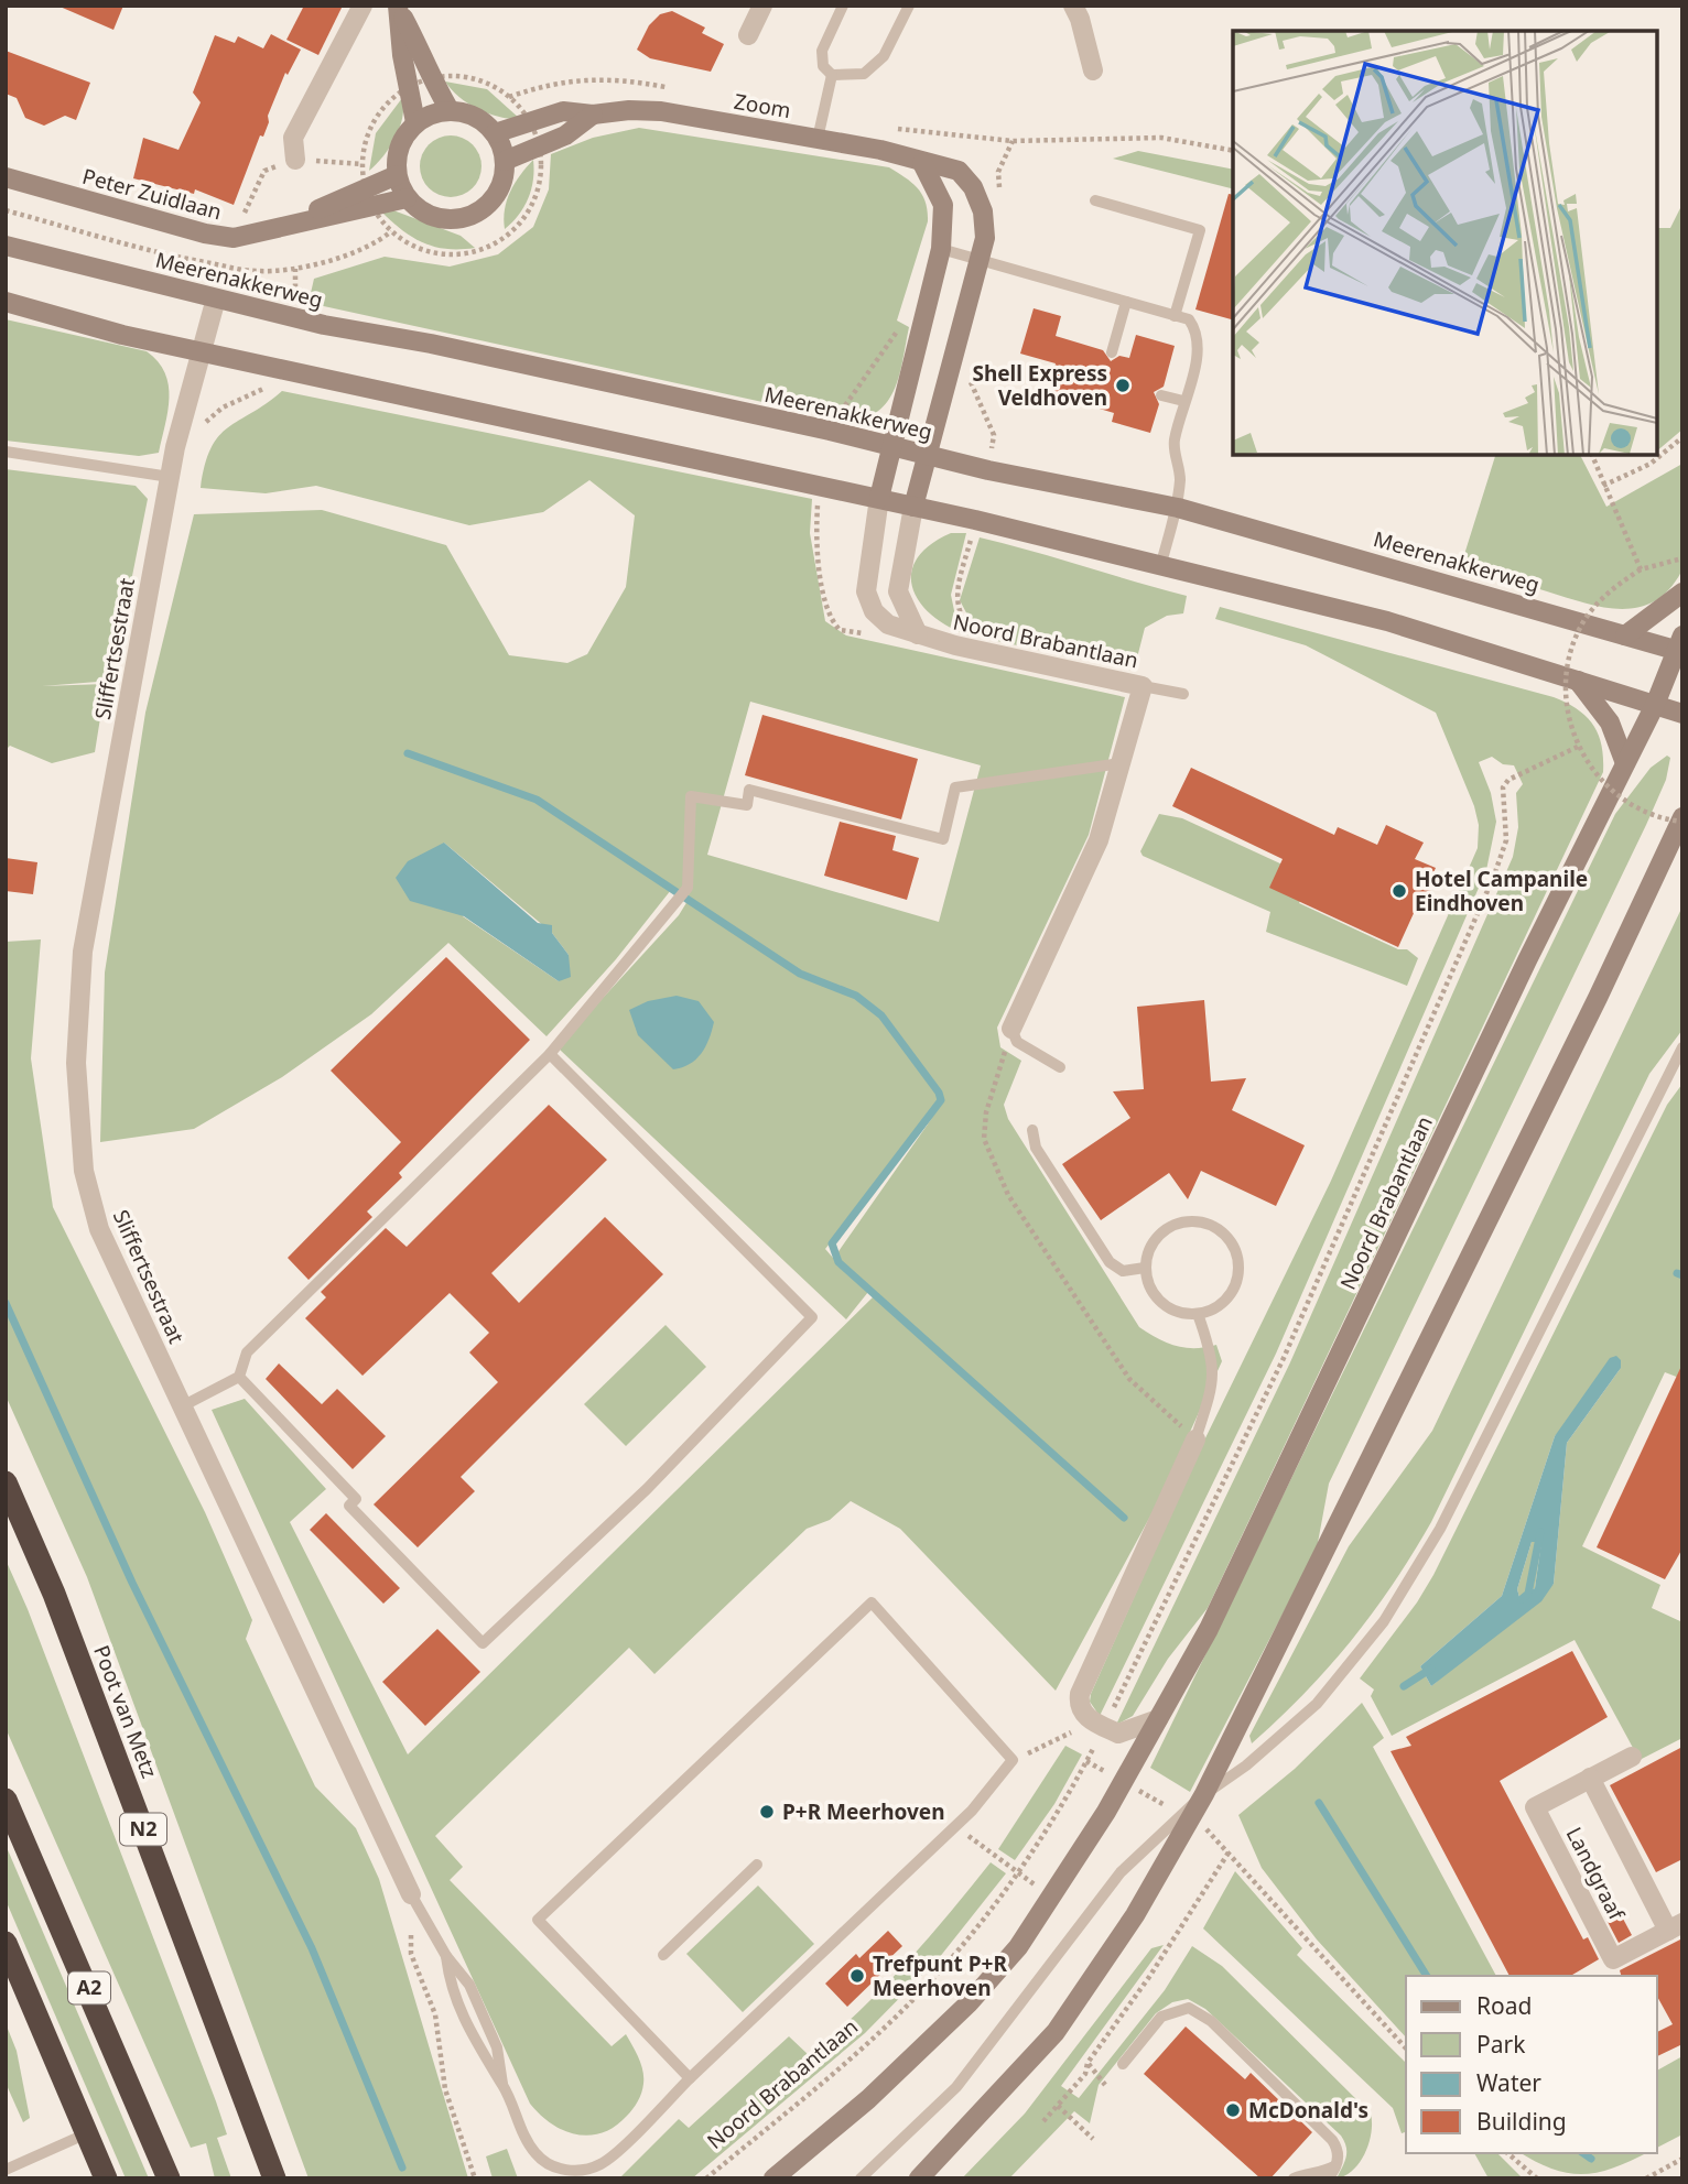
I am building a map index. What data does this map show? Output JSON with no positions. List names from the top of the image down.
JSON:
{
  "streets": {
    "highway": ["Poot van Metz", "N2", "A2"],
    "main road": [
      "Zoom",
      "Peter Zuidlaan",
      "Meerenakkerweg",
      "Noord Brabantlaan"
    ],
    "street": ["Sliffertsestraat", "Landgraaf"]
  },
  "crossings": [
    ["Zoom", "Peter Zuidlaan"],
    ["Zoom", "Meerenakkerweg"],
    ["Meerenakkerweg", "Noord Brabantlaan"],
    ["Meerenakkerweg", "Sliffertsestraat"]
  ],
  "places": [
    "Shell Express Veldhoven",
    "Hotel Campanile Eindhoven",
    "P+R Meerhoven",
    "Trefpunt P+R Meerhoven",
    "McDonald's"
  ],
  "legend": [
    "Road",
    "Park",
    "Water",
    "Building"
  ]
}
